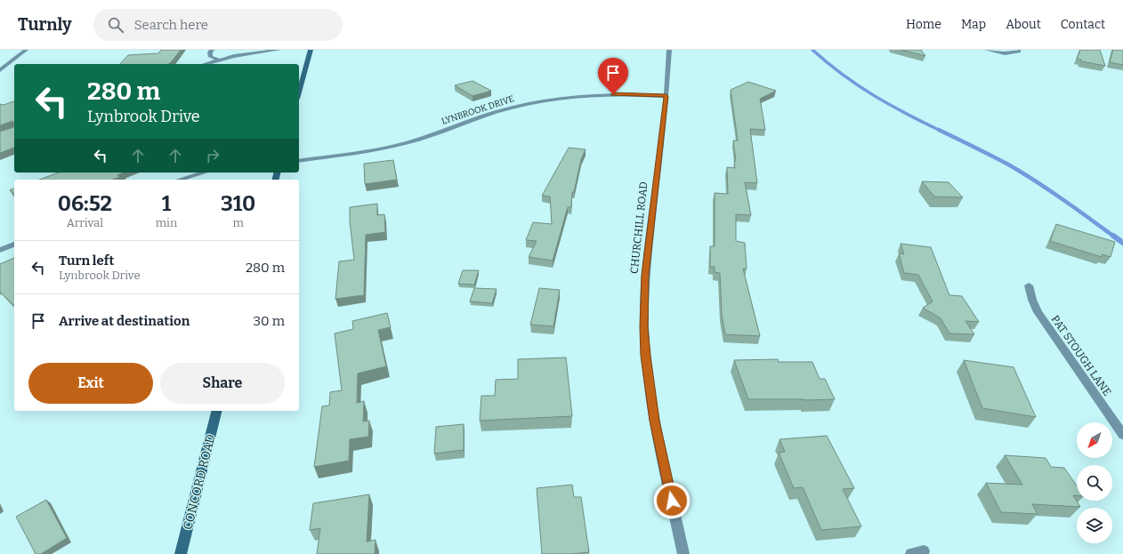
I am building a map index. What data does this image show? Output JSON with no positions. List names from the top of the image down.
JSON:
{
  "streets": {
    "main road": ["CONCORD ROAD"],
    "street": ["LYNBROOK DRIVE", "CHURCHILL ROAD", "PAT STOUGH LANE"]
  },
  "crossings": [
    ["LYNBROOK DRIVE", "CHURCHILL ROAD"]
  ],
  "north": "bottom left",
  "page": {
    "header": "Turnly",
    "search": "Search here",
    "nav": [
      "Home",
      "Map",
      "About",
      "Contact"
    ],
    "turn": ["280 m", "Lynbrook Drive"],
    "eta": [
      "06:52",
      "Arrival",
      "1",
      "min",
      "310",
      "m"
    ],
    "list": [
      {
        "name": "Turn left",
        "note": "Lynbrook Drive",
        "value": "280 m"
      },
      {
        "name": "Arrive at destination",
        "value": "30 m"
      }
    ],
    "buttons": ["Exit", "Share"]
  }
}
